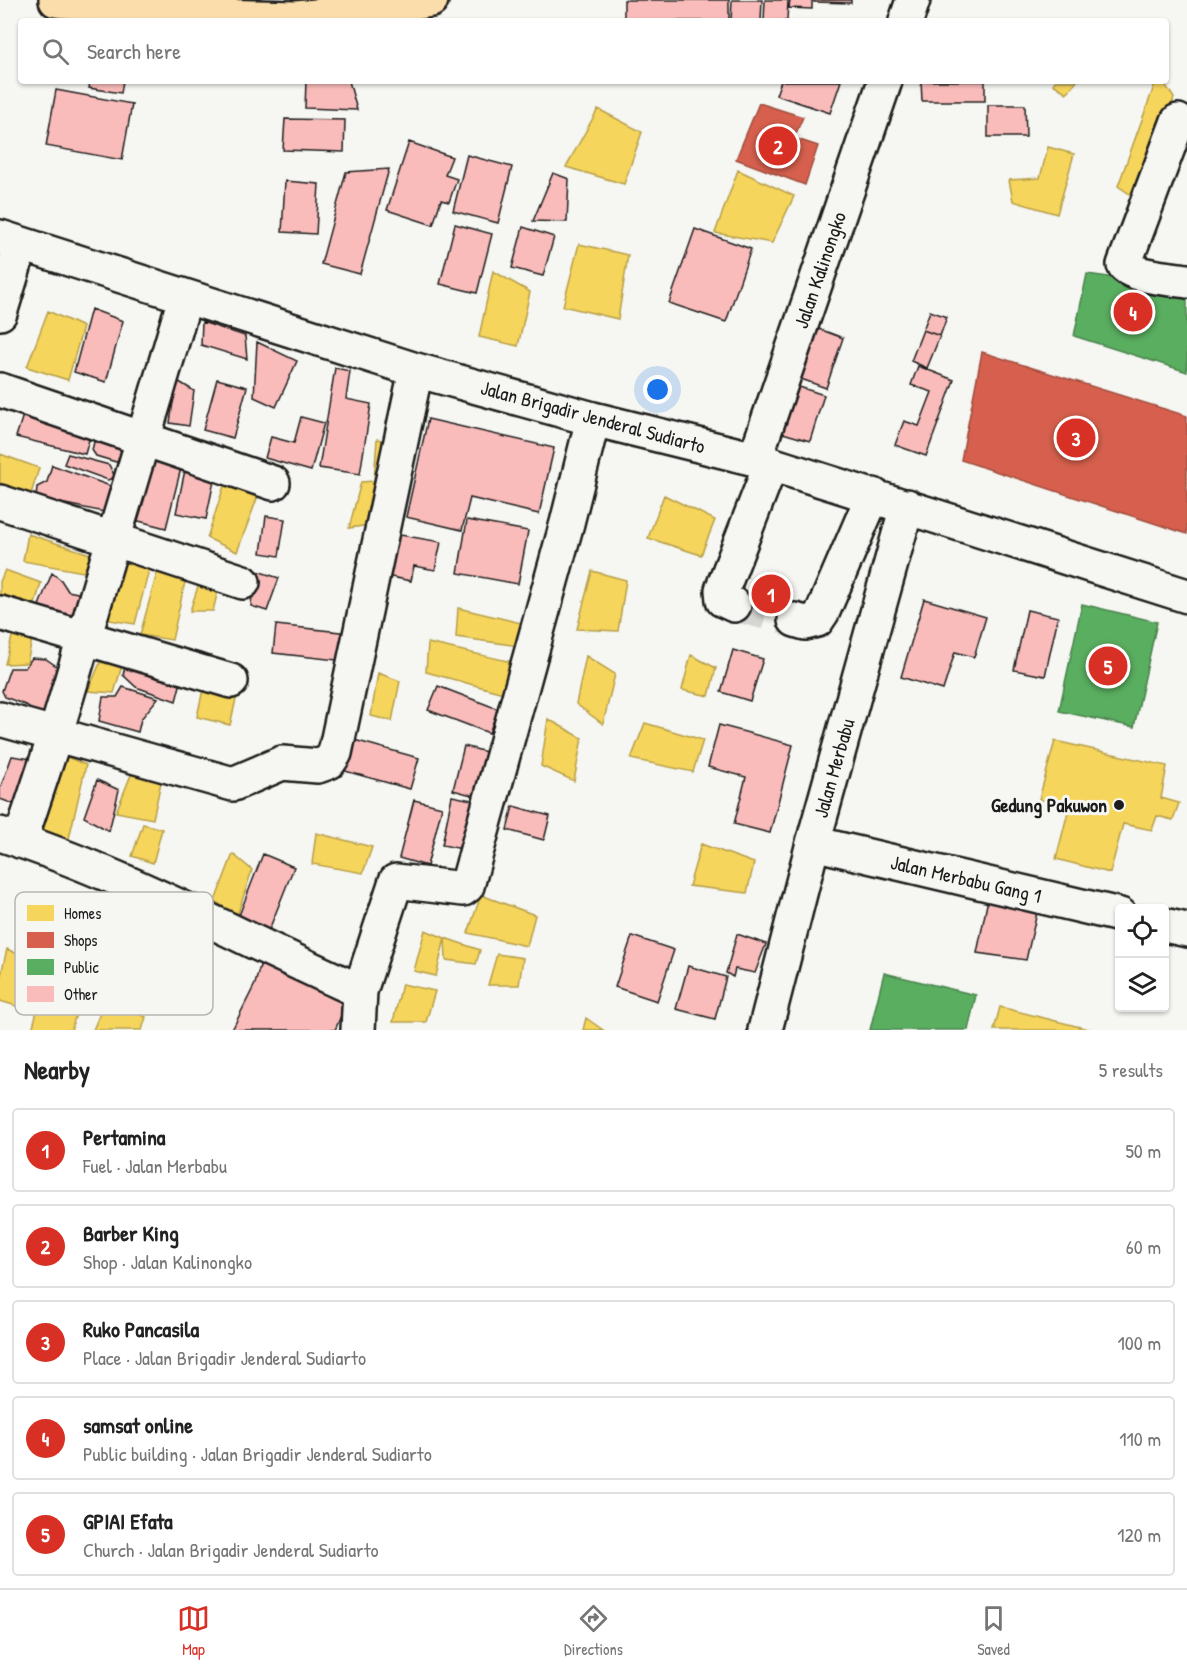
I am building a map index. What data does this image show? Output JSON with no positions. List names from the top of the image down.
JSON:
{
  "streets": {
    "street": [
      "Jalan Kalinongko",
      "Jalan Brigadir Jenderal Sudiarto",
      "Jalan Merbabu",
      "Jalan Merbabu Gang 1"
    ]
  },
  "crossings": [
    ["Jalan Kalinongko", "Jalan Brigadir Jenderal Sudiarto"],
    ["Jalan Brigadir Jenderal Sudiarto", "Jalan Merbabu"],
    ["Jalan Merbabu", "Jalan Merbabu Gang 1"]
  ],
  "places": ["Gedung Pakuwon"],
  "legend": [
    "Homes",
    "Shops",
    "Public",
    "Other"
  ],
  "page": {
    "search": "Search here",
    "pins": [
      "2",
      "4",
      "3",
      "1",
      "5"
    ],
    "heading": ["Nearby", "5 results"],
    "list": [
      {
        "mark": "1",
        "name": "Pertamina",
        "note": "Fuel · Jalan Merbabu",
        "value": "50 m"
      },
      {
        "mark": "2",
        "name": "Barber King",
        "note": "Shop · Jalan Kalinongko",
        "value": "60 m"
      },
      {
        "mark": "3",
        "name": "Ruko Pancasila",
        "note": "Place · Jalan Brigadir Jenderal Sudiarto",
        "value": "100 m"
      },
      {
        "mark": "4",
        "name": "samsat online",
        "note": "Public building · Jalan Brigadir Jenderal Sudiarto",
        "value": "110 m"
      },
      {
        "mark": "5",
        "name": "GPIAI Efata",
        "note": "Church · Jalan Brigadir Jenderal Sudiarto",
        "value": "120 m"
      }
    ],
    "nav": ["Map", "Directions", "Saved"]
  }
}
